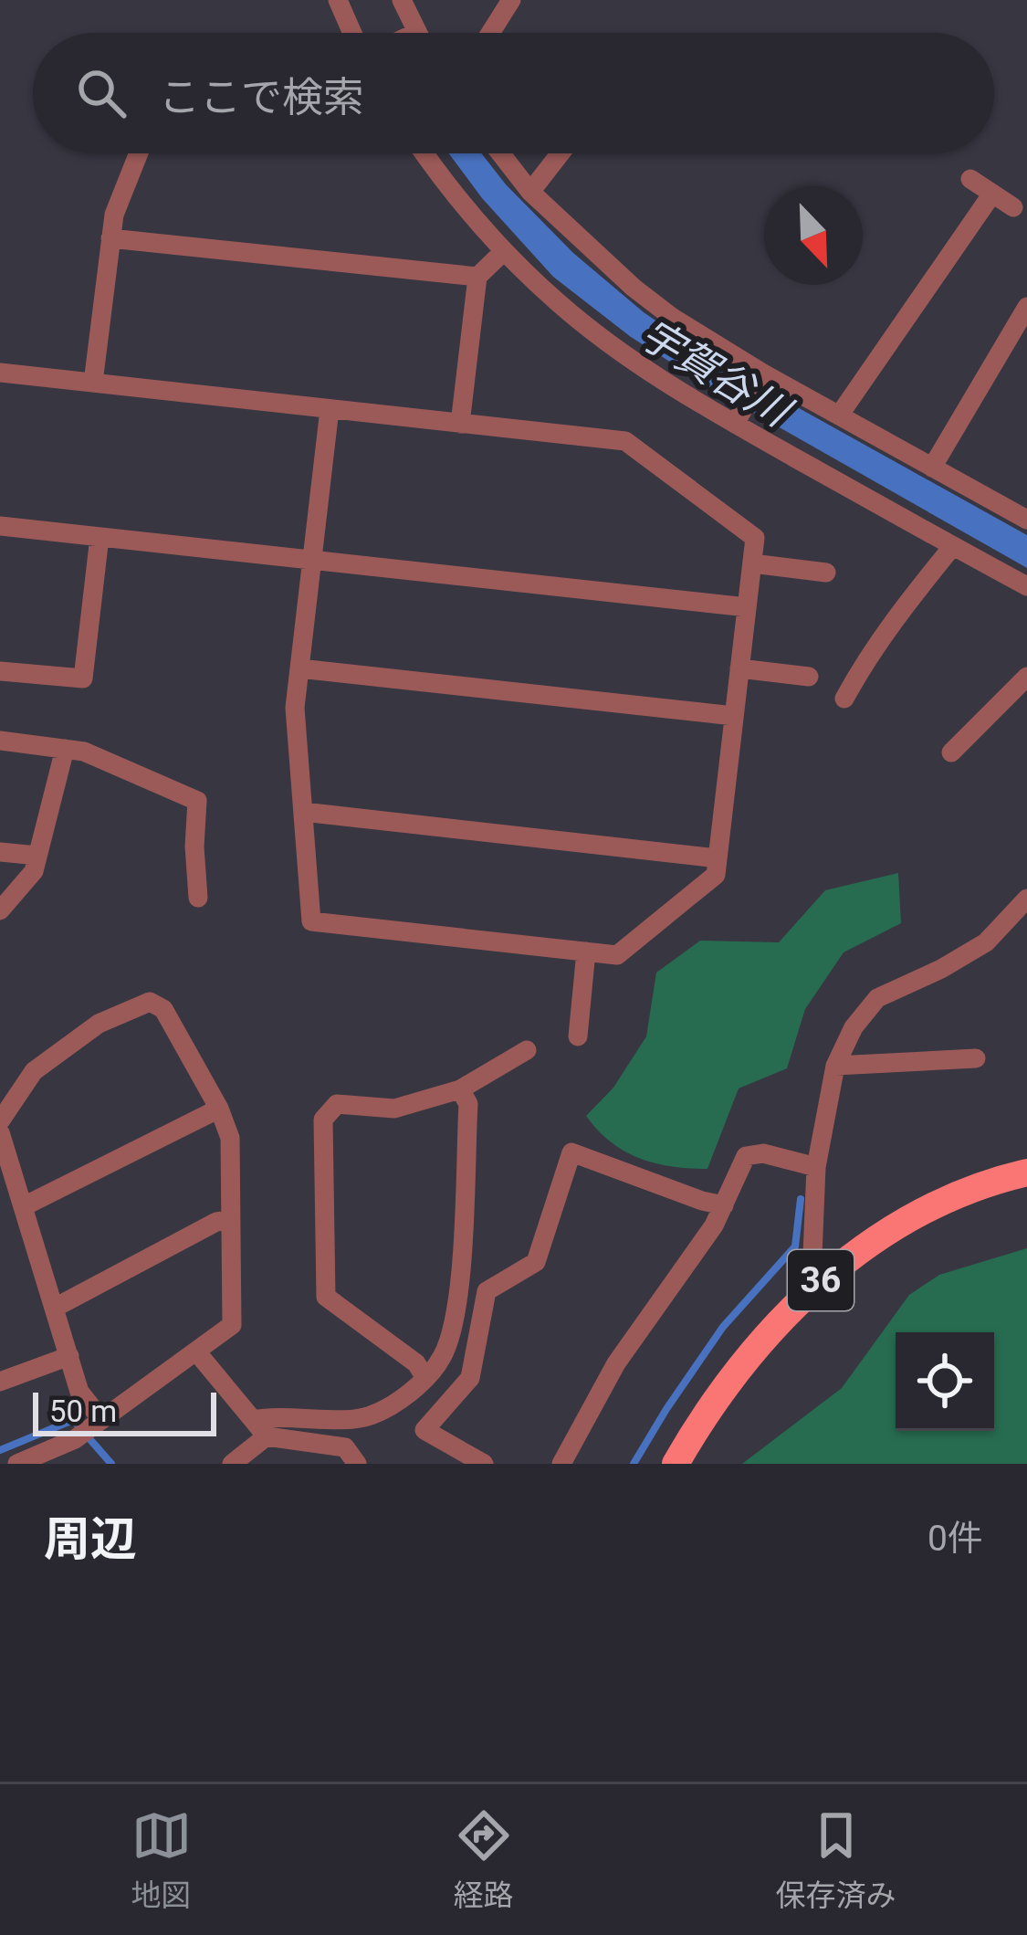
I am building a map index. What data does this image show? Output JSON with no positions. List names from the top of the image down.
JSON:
{
  "streets": {
    "main road": ["36"]
  },
  "water": ["宇賀谷川"],
  "scale_bar": "50 m",
  "north": "bottom right",
  "page": {
    "search": "ここで検索",
    "scale": "50 m",
    "heading": ["周辺", "0件"],
    "nav": ["地図", "経路", "保存済み"]
  }
}
